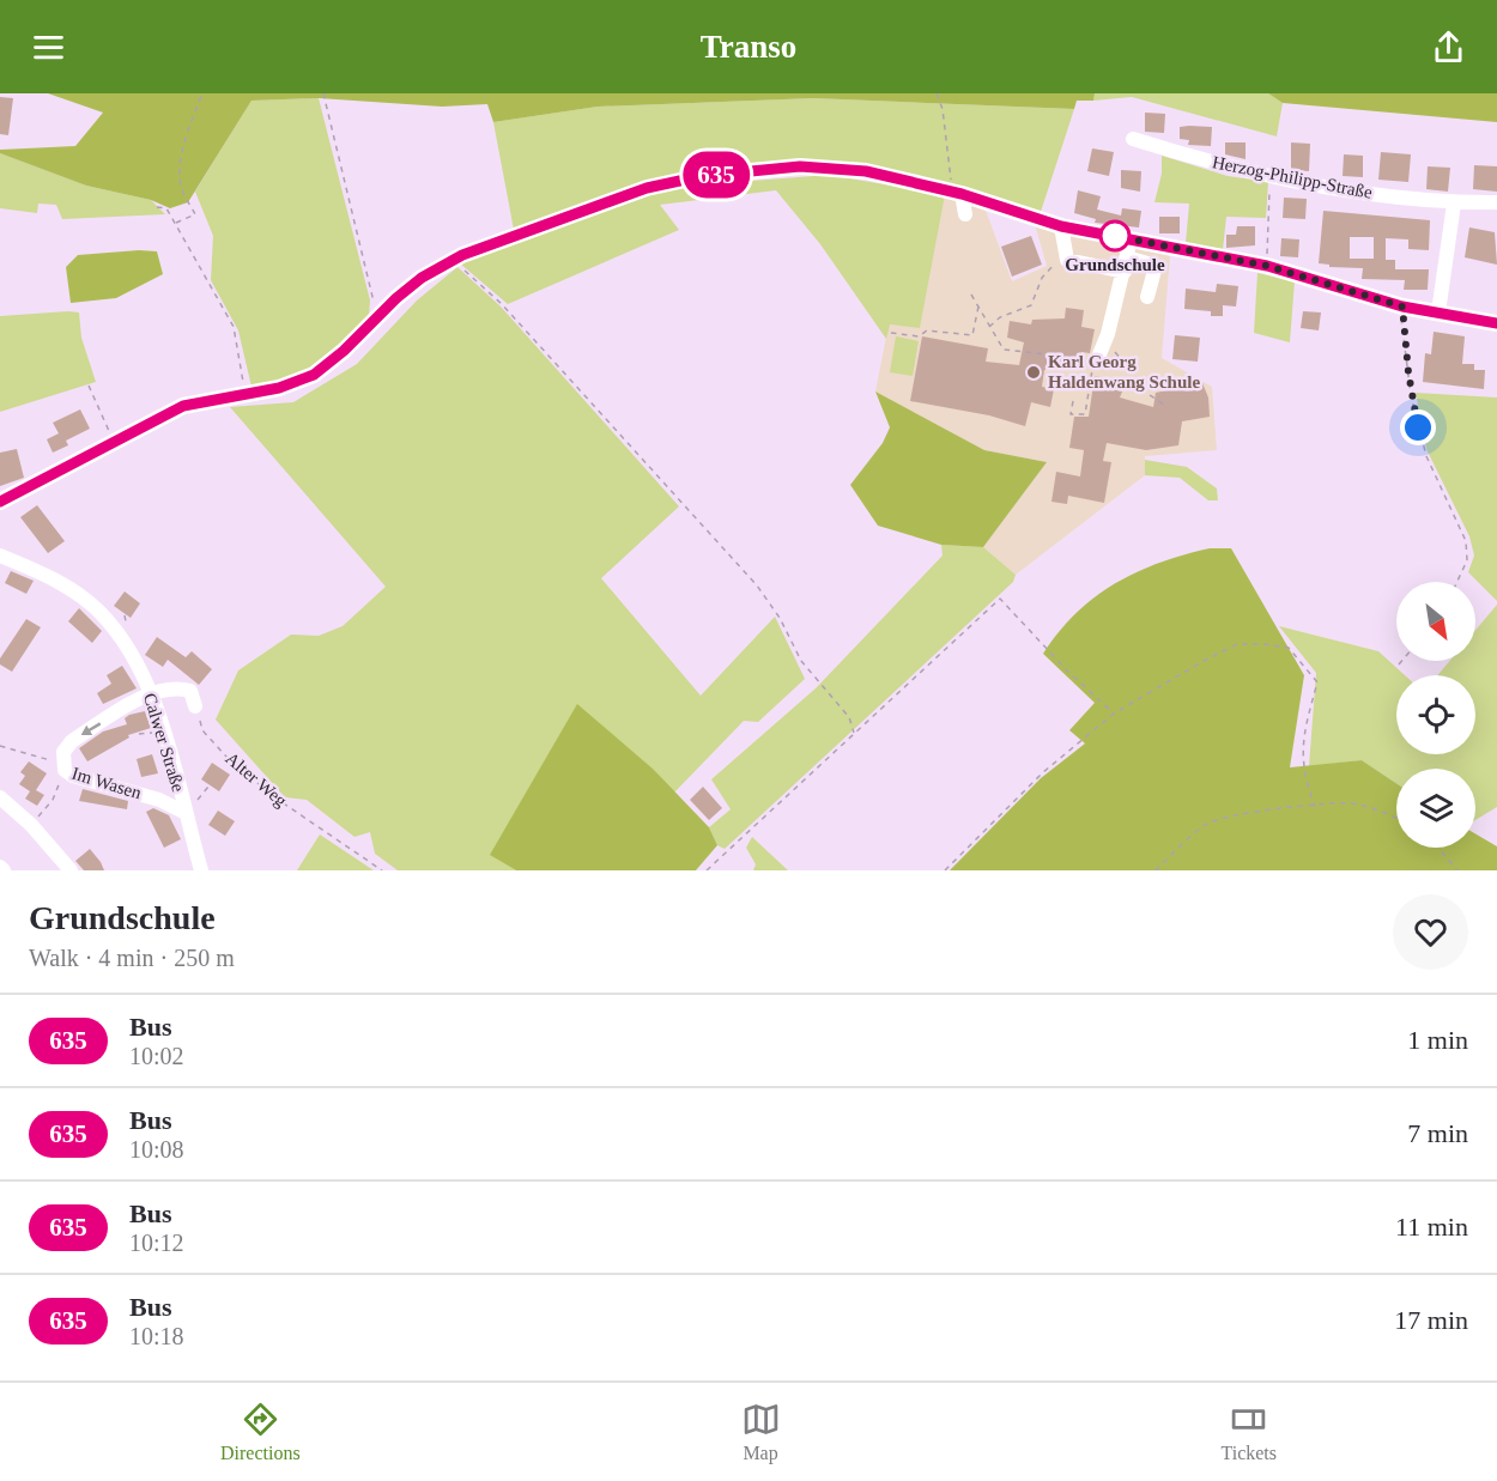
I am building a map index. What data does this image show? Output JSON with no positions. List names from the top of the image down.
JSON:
{
  "streets": {
    "street": ["Herzog-Philipp-Straße", "Calwer Straße", "Im Wasen"],
    "path": ["Alter Weg"]
  },
  "crossings": [
    ["Calwer Straße", "Im Wasen"]
  ],
  "one_way": ["Im Wasen"],
  "places": ["Grundschule", "Karl Georg Haldenwang Schule"],
  "lines": ["bus line 635"],
  "north": "bottom right",
  "page": {
    "header": "Transo",
    "on_map": "635",
    "heading": ["Grundschule", "Walk · 4 min · 250 m"],
    "list": [
      {
        "mark": "635",
        "name": "Bus",
        "note": "10:02",
        "value": "1 min"
      },
      {
        "mark": "635",
        "name": "Bus",
        "note": "10:08",
        "value": "7 min"
      },
      {
        "mark": "635",
        "name": "Bus",
        "note": "10:12",
        "value": "11 min"
      },
      {
        "mark": "635",
        "name": "Bus",
        "note": "10:18",
        "value": "17 min"
      }
    ],
    "tabs": ["Directions", "Map", "Tickets"]
  }
}
